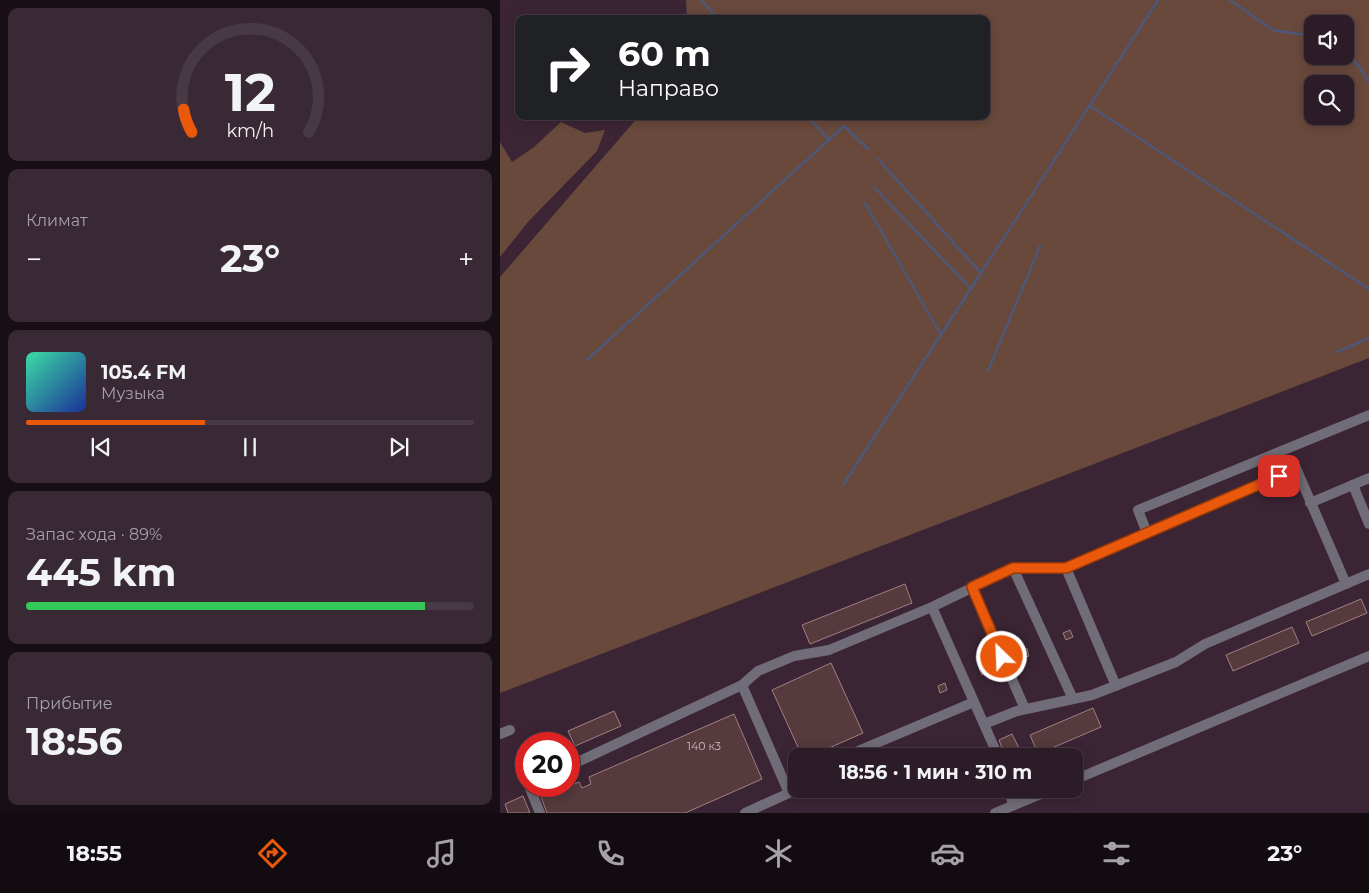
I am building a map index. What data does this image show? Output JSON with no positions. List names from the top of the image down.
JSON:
{
  "house_numbers": ["140 к3"],
  "page": {
    "turn": ["60 m", "Направо"],
    "tile": [
      "Климат",
      ["Запас хода · 89%", "445 km"],
      ["Прибытие", "18:56"]
    ],
    "heat": ["−", "23°", "+"],
    "song": ["105.4 FM", "Музыка"],
    "limit": "20",
    "trip": "18:56 · 1 мин · 310 m",
    "tabs": ["18:55", "23°"],
    "gauge": ["12", "km/h"]
  }
}
